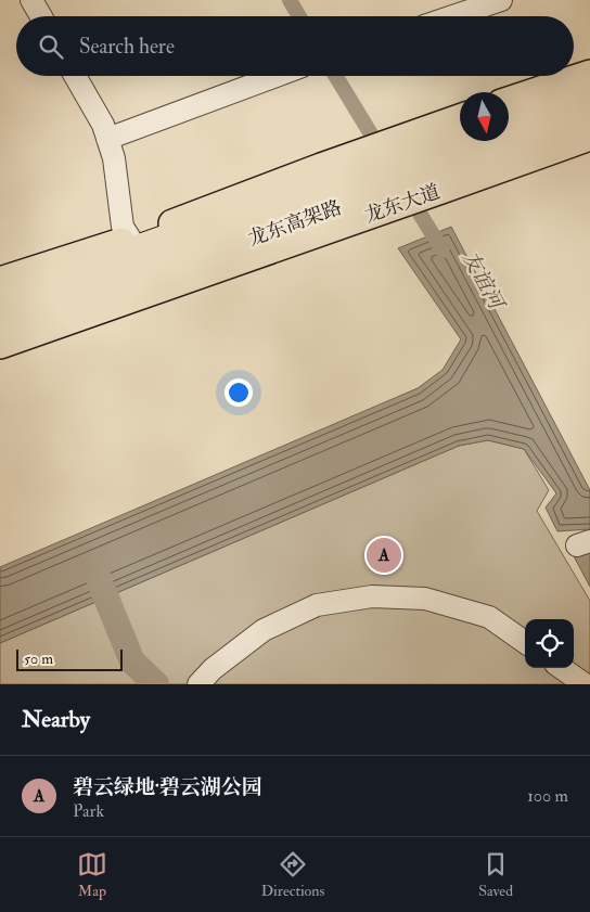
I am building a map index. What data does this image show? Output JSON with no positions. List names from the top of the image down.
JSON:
{
  "streets": {
    "highway": ["龙东高架路"],
    "main road": ["龙东大道"]
  },
  "water": ["友谊河"],
  "scale_bar": "50 m",
  "north": "bottom",
  "page": {
    "search": "Search here",
    "pins": "A",
    "scale": "50 m",
    "heading": "Nearby",
    "list": [
      {
        "mark": "A",
        "name": "碧云绿地·碧云湖公园",
        "note": "Park",
        "value": "100 m"
      }
    ],
    "nav": ["Map", "Directions", "Saved"]
  }
}
